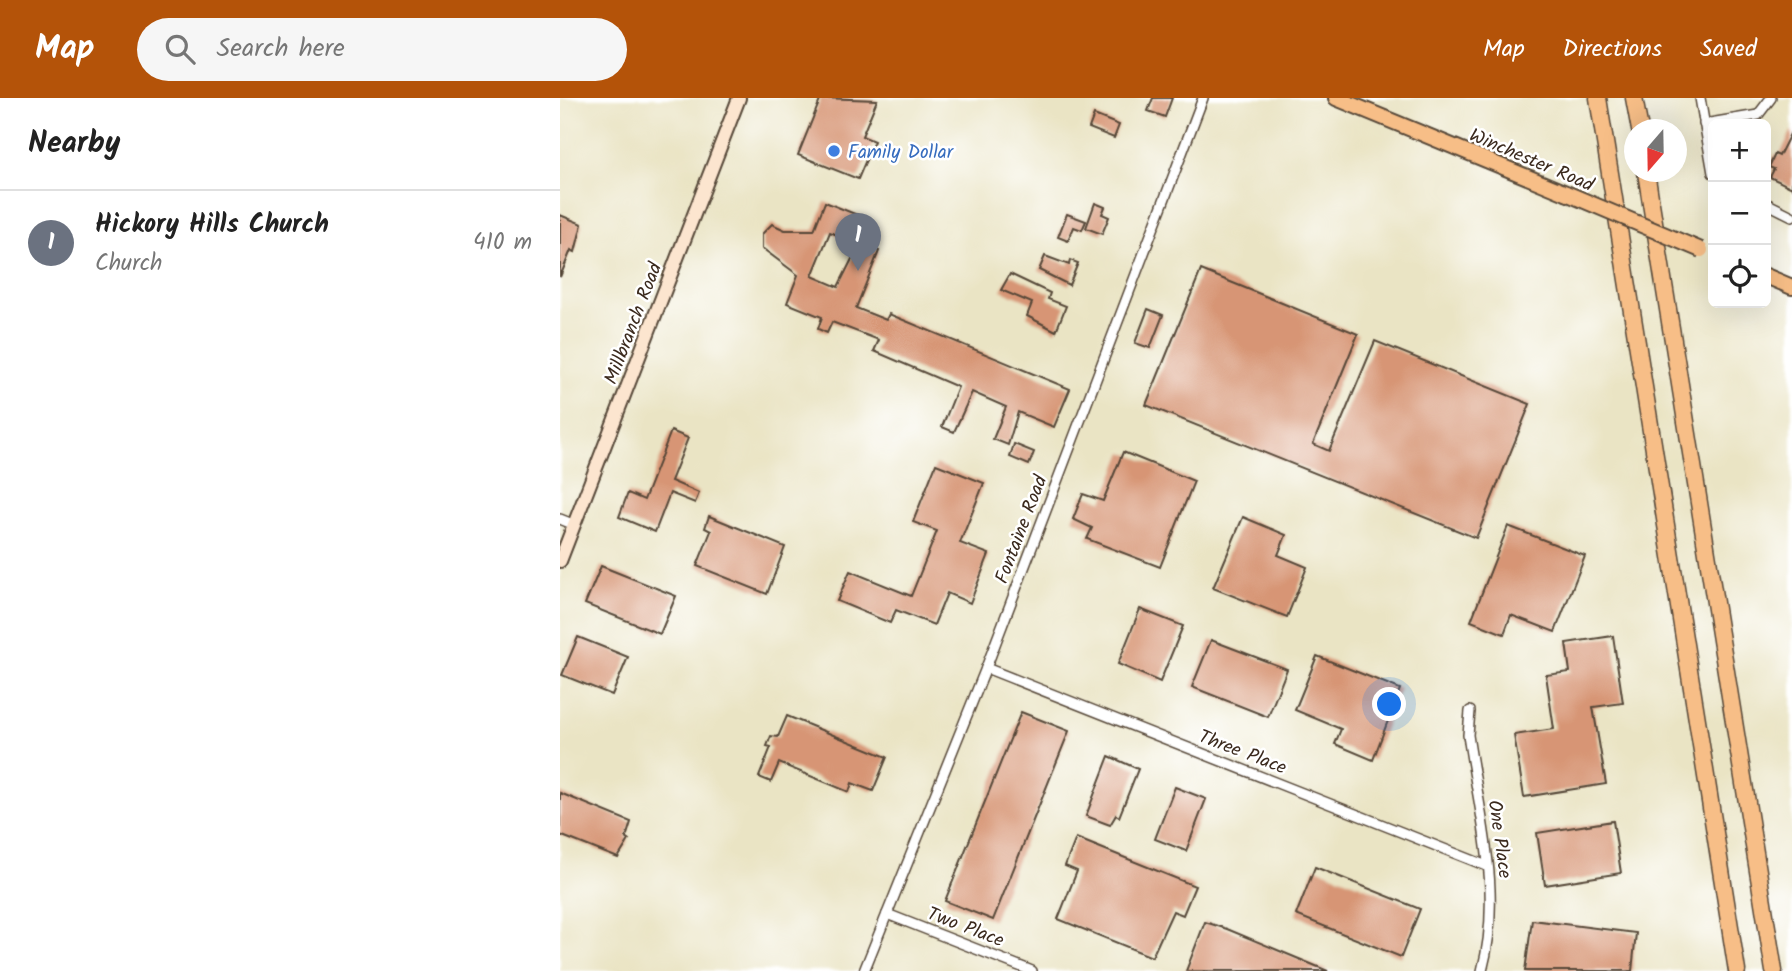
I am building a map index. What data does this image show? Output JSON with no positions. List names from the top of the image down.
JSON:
{
  "streets": {
    "main road": ["Winchester Road", "Millbranch Road"],
    "street": [
      "Fontaine Road",
      "Three Place",
      "One Place",
      "Two Place"
    ]
  },
  "crossings": [
    ["Fontaine Road", "Three Place"],
    ["Fontaine Road", "Two Place"],
    ["Three Place", "One Place"]
  ],
  "places": ["Family Dollar"],
  "north": "bottom",
  "page": {
    "header": "Map",
    "search": "Search here",
    "nav": ["Map", "Directions", "Saved"],
    "heading": "Nearby",
    "map_buttons": ["+", "−"],
    "list": [
      {
        "mark": "1",
        "name": "Hickory Hills Church",
        "note": "Church",
        "value": "410 m"
      }
    ],
    "pins": "1"
  }
}
